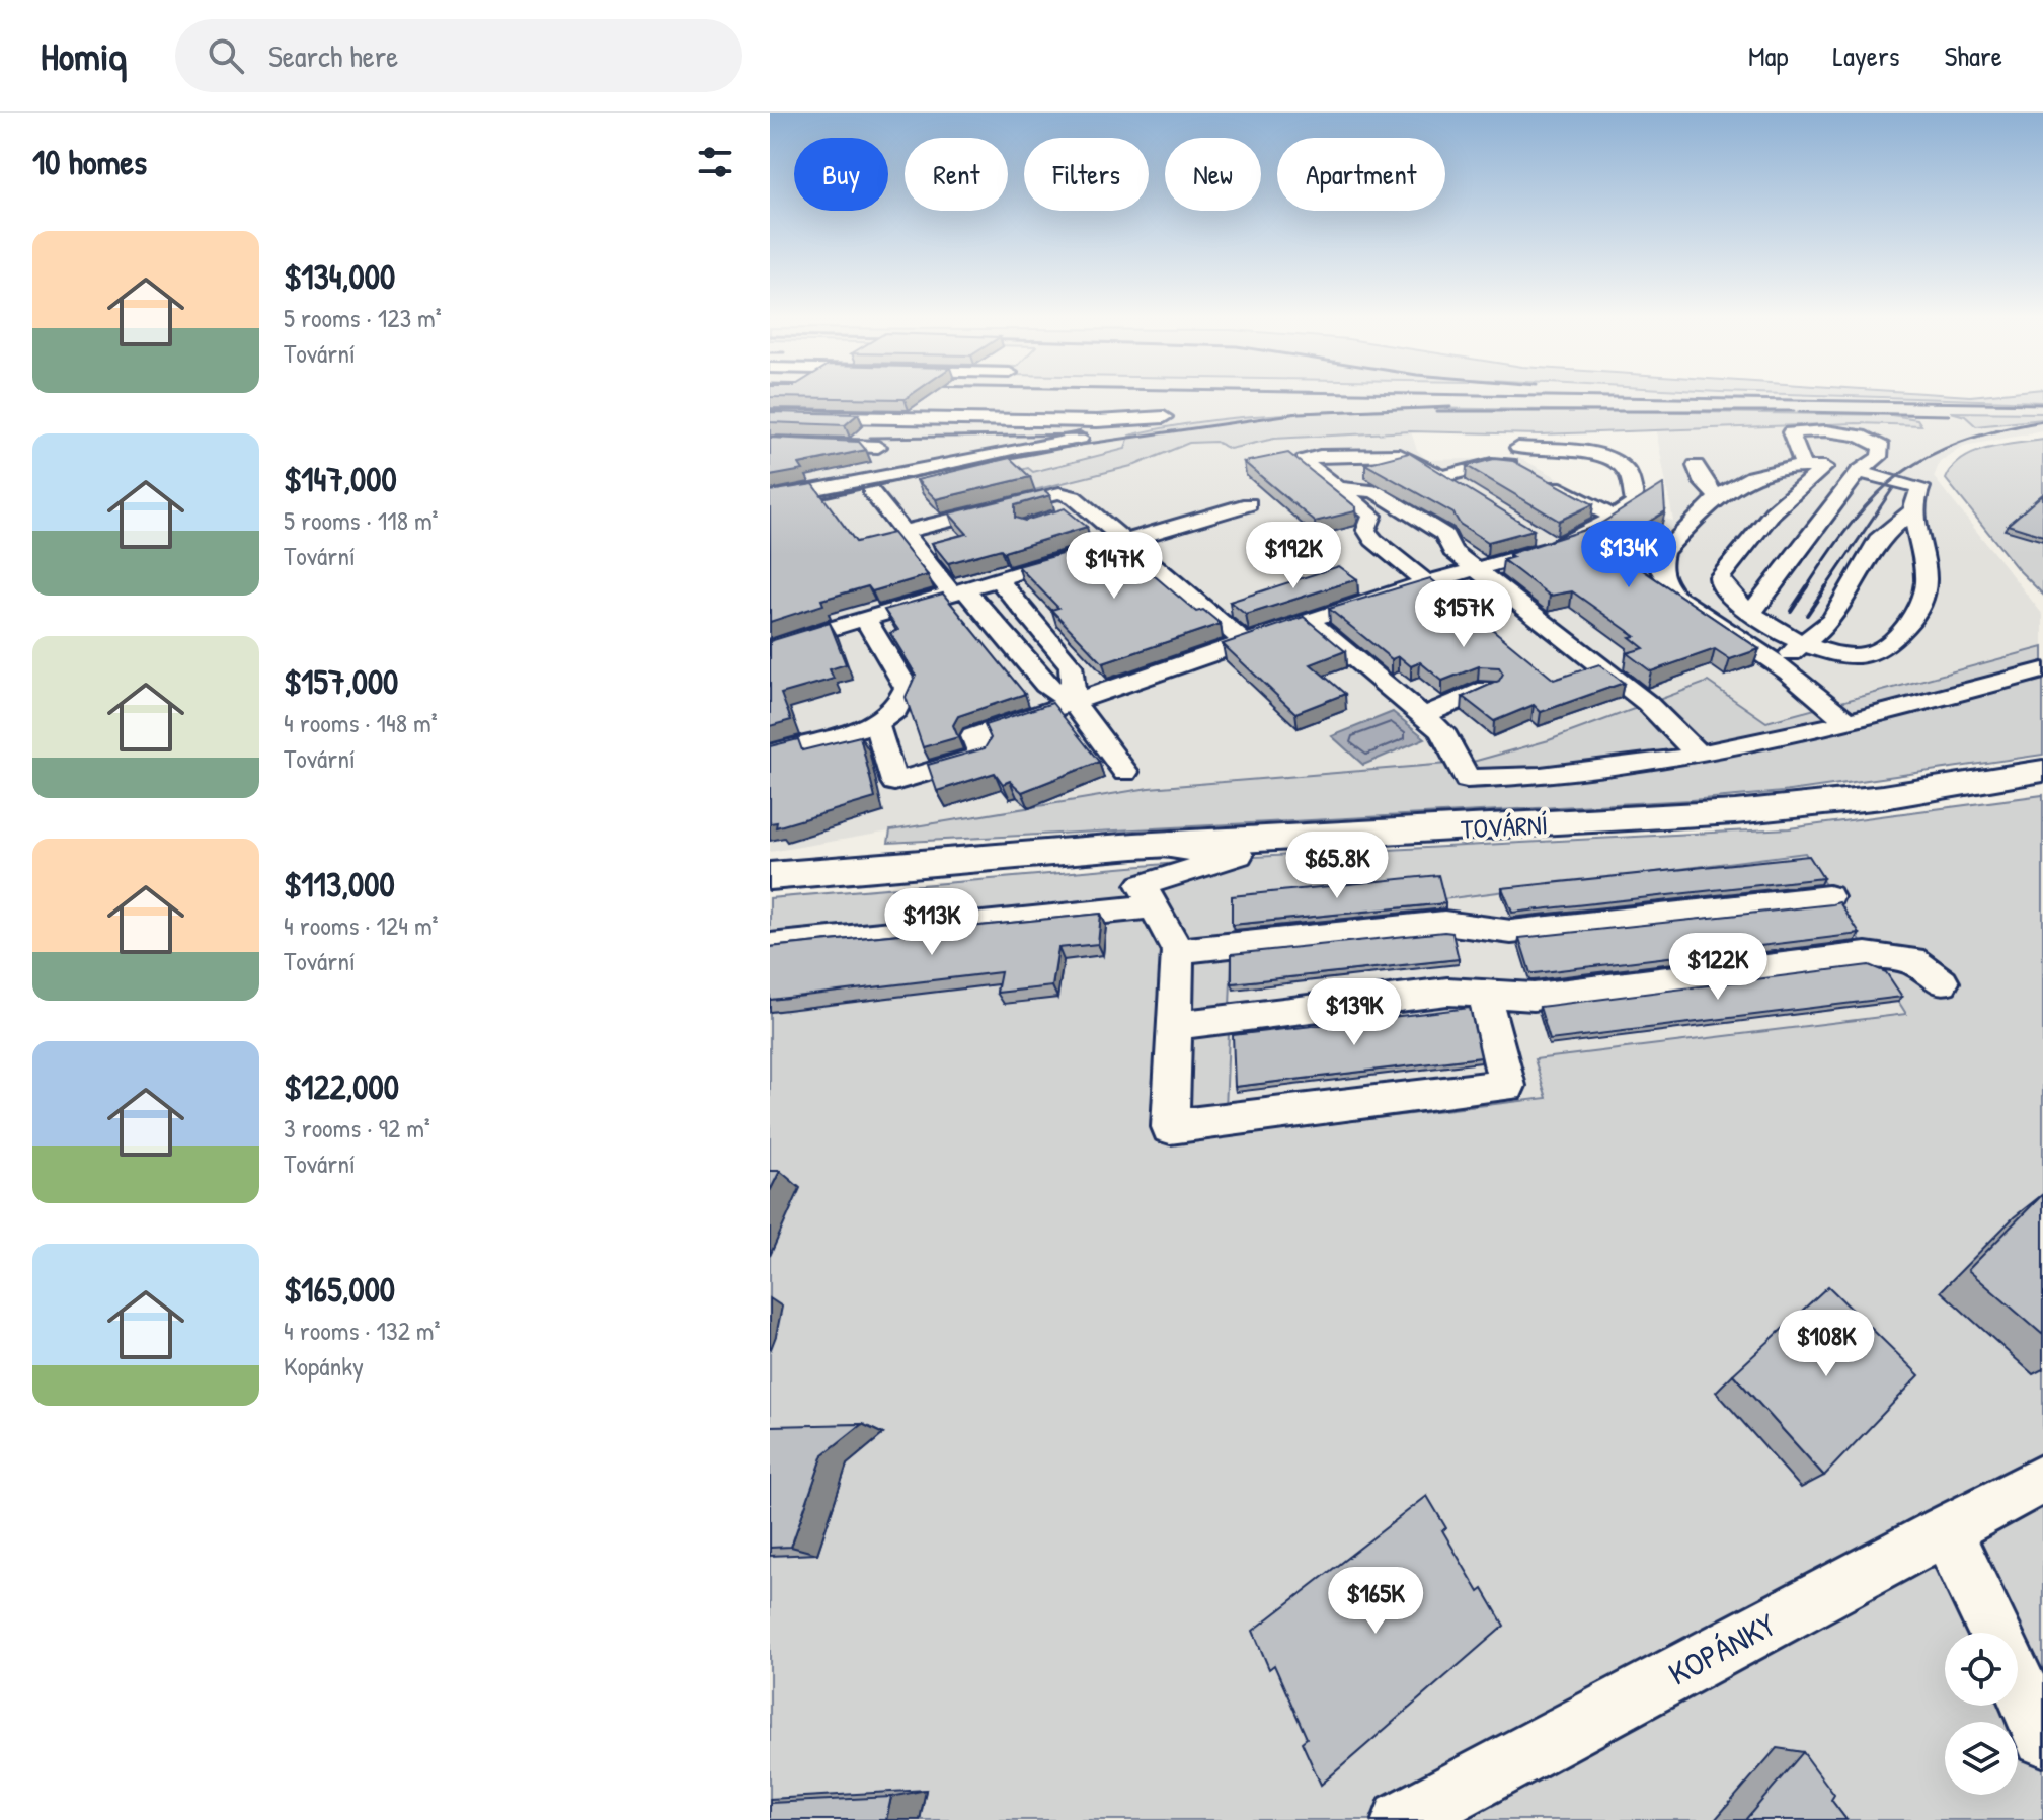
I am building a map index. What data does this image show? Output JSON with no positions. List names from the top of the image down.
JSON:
{
  "streets": {
    "main road": ["TOVÁRNÍ"],
    "street": ["KOPÁNKY"]
  },
  "page": {
    "header": "Homiq",
    "search": "Search here",
    "nav": ["Map", "Layers", "Share"],
    "heading": "10 homes",
    "chip": [
      "Buy",
      "Rent",
      "Filters",
      "New",
      "Apartment"
    ],
    "list": [
      {
        "name": "$134,000",
        "note": "5 rooms · 123 m² · Tovární"
      },
      {
        "name": "$147,000",
        "note": "5 rooms · 118 m² · Tovární"
      },
      {
        "name": "$157,000",
        "note": "4 rooms · 148 m² · Tovární"
      },
      {
        "name": "$113,000",
        "note": "4 rooms · 124 m² · Tovární"
      },
      {
        "name": "$122,000",
        "note": "3 rooms · 92 m² · Tovární"
      },
      {
        "name": "$165,000",
        "note": "4 rooms · 132 m² · Kopánky"
      }
    ],
    "price": [
      "$134K",
      "$192K",
      "$147K",
      "$157K",
      "$65.8K",
      "$113K",
      "$122K",
      "$139K",
      "$108K",
      "$165K"
    ]
  }
}
